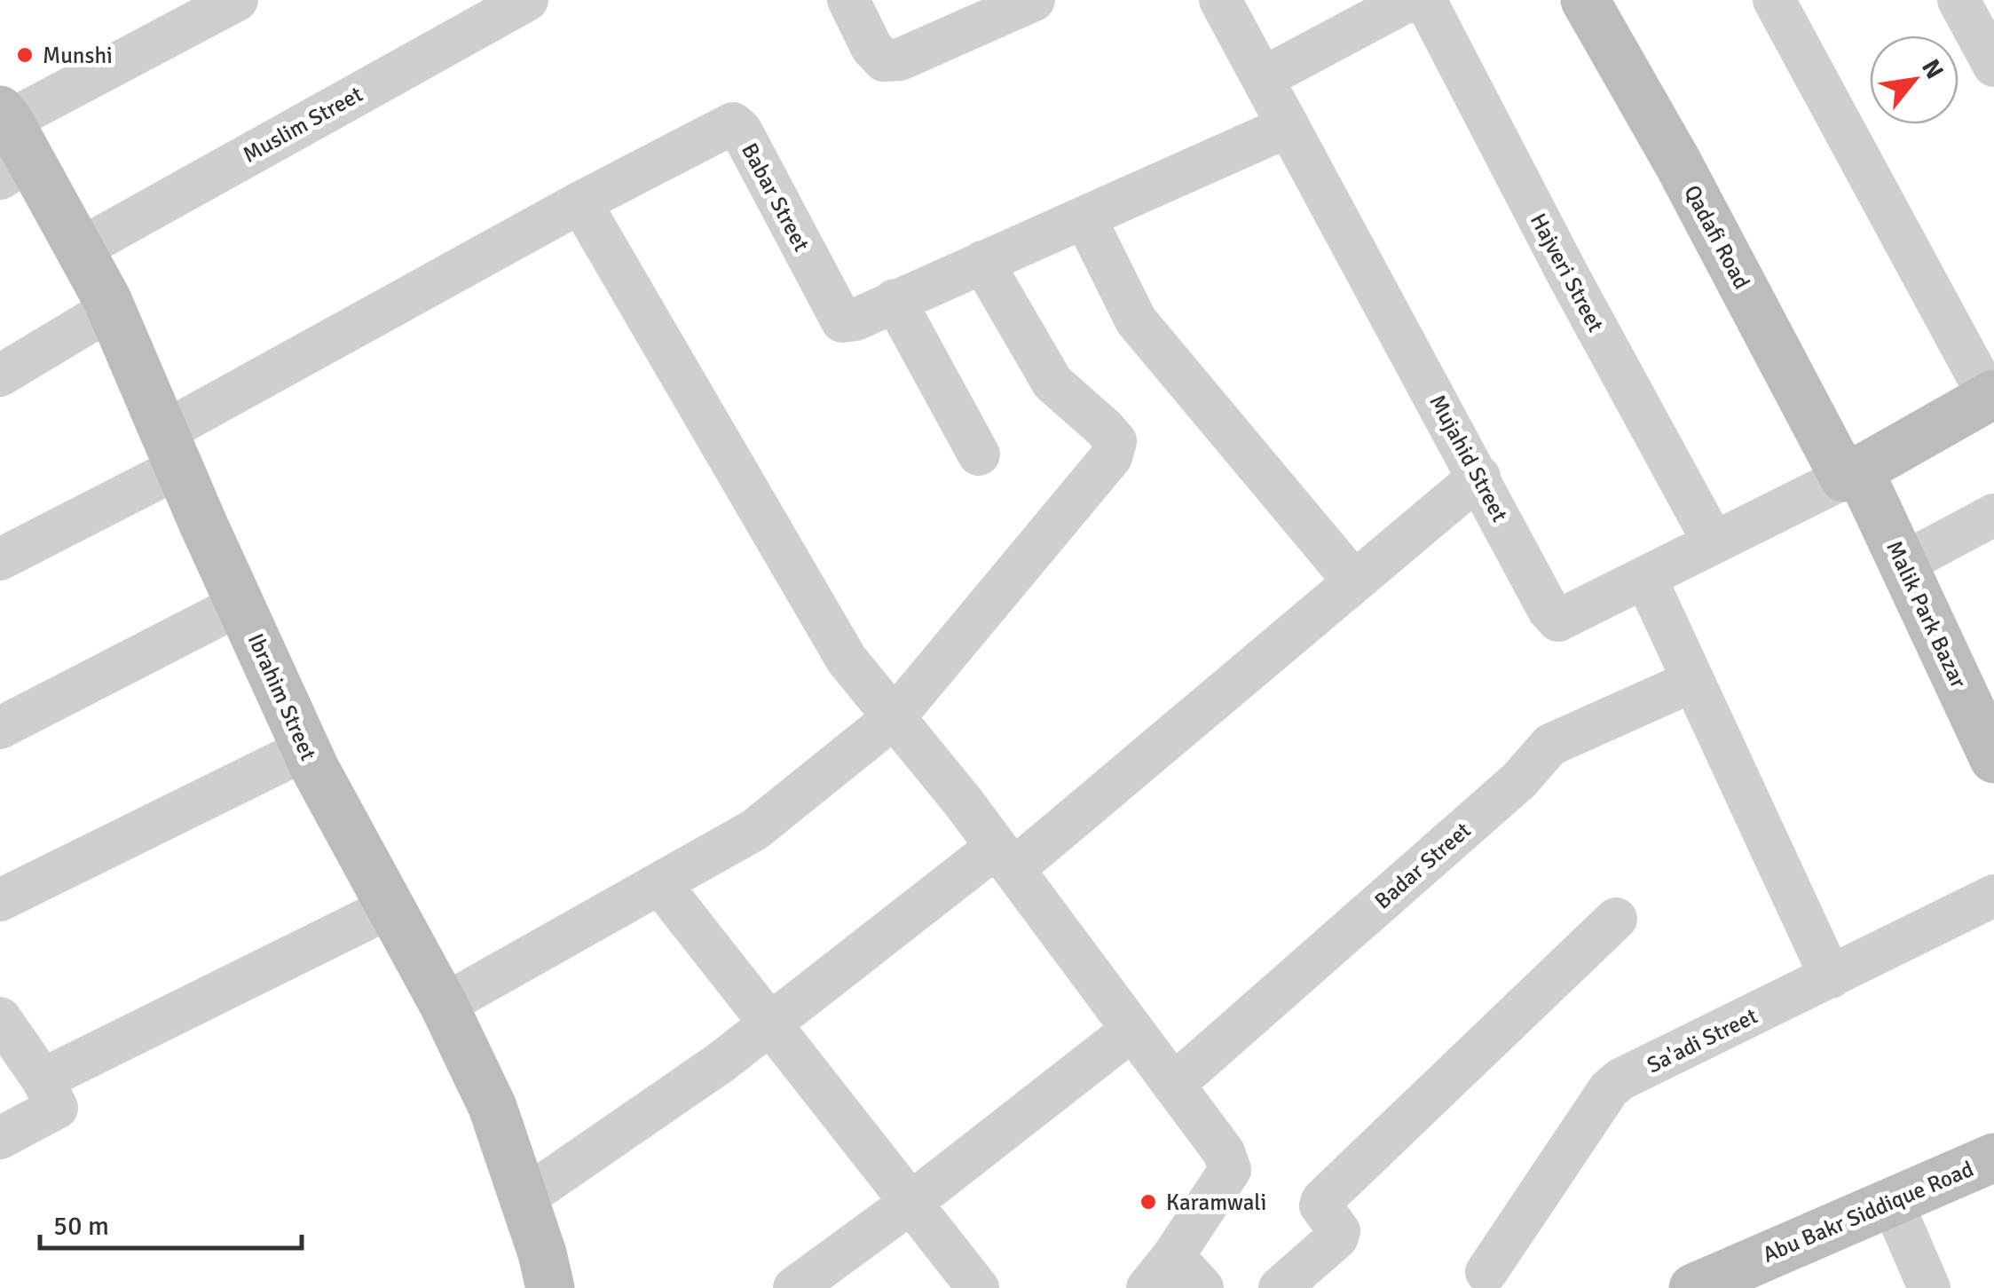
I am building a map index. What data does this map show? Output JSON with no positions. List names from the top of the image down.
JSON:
{
  "streets": {
    "street": [
      "Muslim Street",
      "Babar Street",
      "Qadafi Road",
      "Hajveri Street",
      "Mujahid Street",
      "Malik Park Bazar",
      "Ibrahim Street",
      "Badar Street",
      "Sa'adi Street",
      "Abu Bakr Siddique Road"
    ]
  },
  "crossings": [
    ["Muslim Street", "Ibrahim Street"],
    ["Babar Street", "Mujahid Street"],
    ["Babar Street", "Ibrahim Street"],
    ["Qadafi Road", "Mujahid Street"],
    ["Qadafi Road", "Malik Park Bazar"],
    ["Hajveri Street", "Mujahid Street"],
    ["Mujahid Street", "Malik Park Bazar"]
  ],
  "places": ["Munshi", "Karamwali"],
  "scale_bar": "50 m",
  "north": "top right"
}
